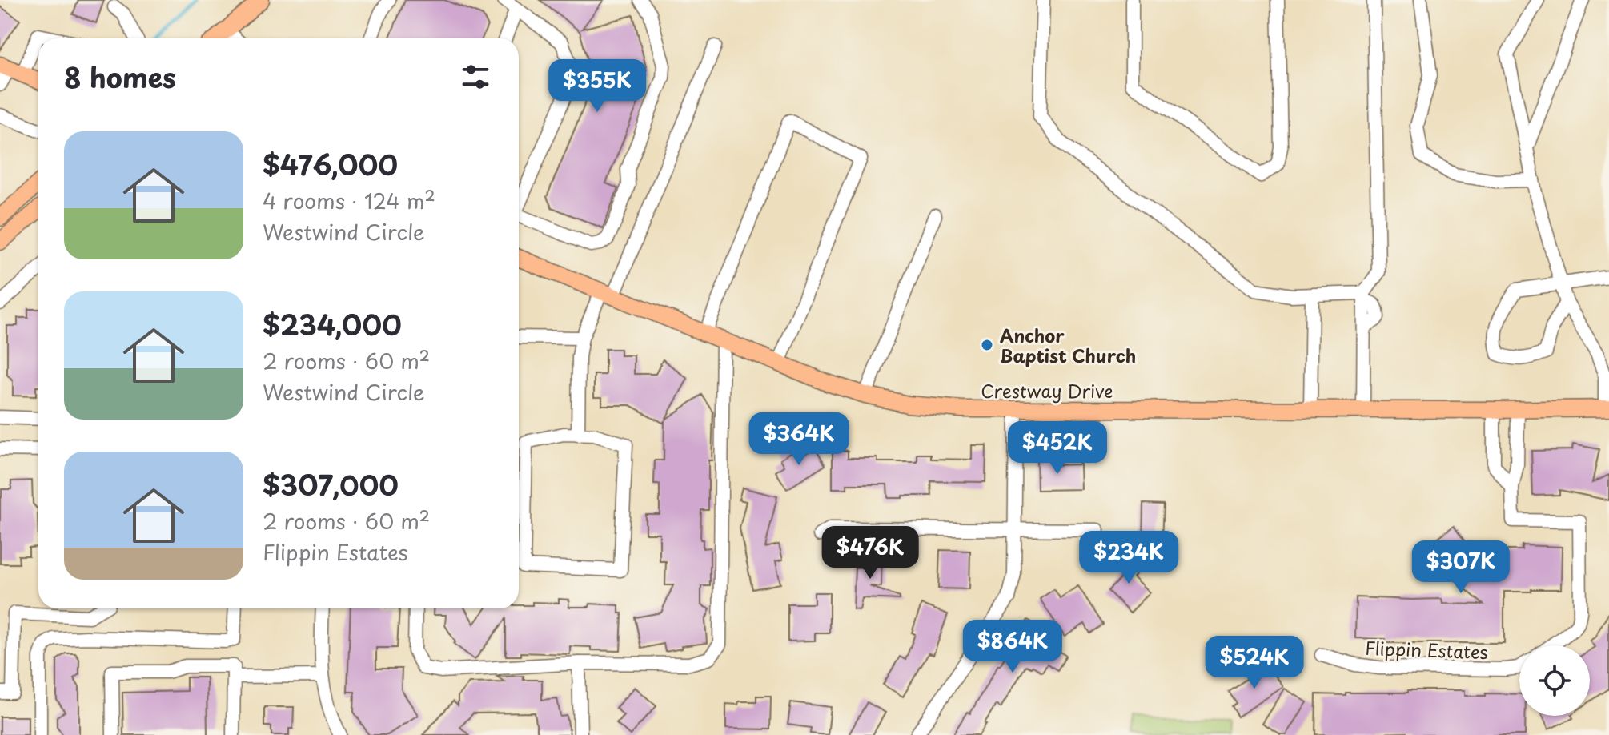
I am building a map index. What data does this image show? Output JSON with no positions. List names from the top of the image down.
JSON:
{
  "streets": {
    "main road": ["Crestway Drive"],
    "street": ["Flippin Estates"]
  },
  "places": ["Anchor Baptist Church"],
  "page": {
    "heading": "8 homes",
    "price": [
      "$355K",
      "$364K",
      "$452K",
      "$476K",
      "$234K",
      "$307K",
      "$864K",
      "$524K"
    ],
    "list": [
      {
        "name": "$476,000",
        "note": "4 rooms · 124 m² · Westwind Circle"
      },
      {
        "name": "$234,000",
        "note": "2 rooms · 60 m² · Westwind Circle"
      },
      {
        "name": "$307,000",
        "note": "2 rooms · 60 m² · Flippin Estates"
      }
    ]
  }
}
